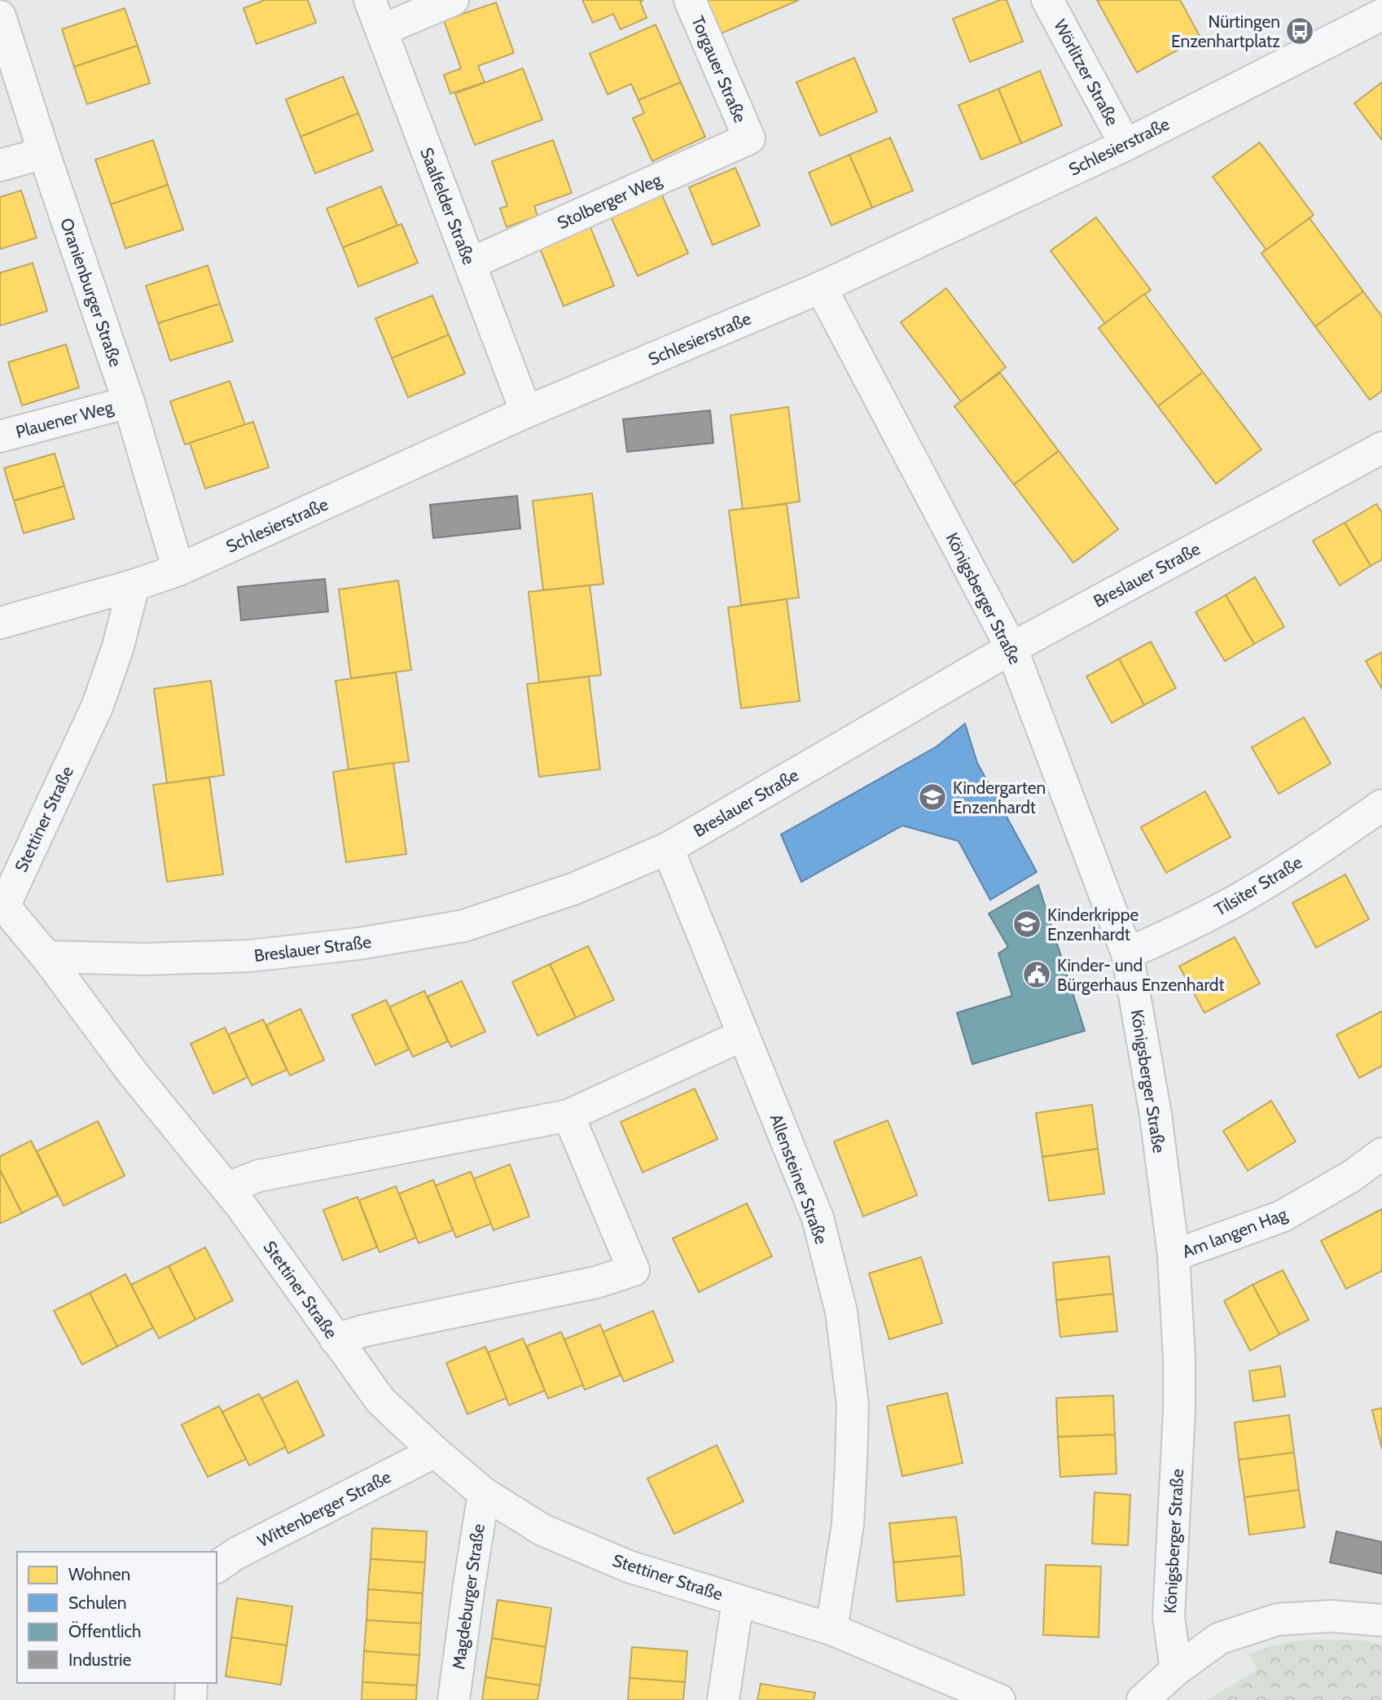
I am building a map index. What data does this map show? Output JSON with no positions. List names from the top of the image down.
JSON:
{
  "streets": {
    "street": [
      "Torgauer Straße",
      "Wörlitzer Straße",
      "Schlesierstraße",
      "Stolberger Weg",
      "Saalfelder Straße",
      "Oranienburger Straße",
      "Plauener Weg",
      "Breslauer Straße",
      "Königsberger Straße",
      "Stettiner Straße",
      "Tilsiter Straße",
      "Allensteiner Straße",
      "Am langen Hag",
      "Wittenberger Straße",
      "Magdeburger Straße"
    ]
  },
  "crossings": [
    ["Torgauer Straße", "Stolberger Weg"],
    ["Wörlitzer Straße", "Schlesierstraße"],
    ["Schlesierstraße", "Saalfelder Straße"],
    ["Schlesierstraße", "Oranienburger Straße"],
    ["Schlesierstraße", "Königsberger Straße"],
    ["Schlesierstraße", "Stettiner Straße"],
    ["Stolberger Weg", "Saalfelder Straße"],
    ["Oranienburger Straße", "Plauener Weg"],
    ["Breslauer Straße", "Königsberger Straße"],
    ["Breslauer Straße", "Stettiner Straße"],
    ["Breslauer Straße", "Allensteiner Straße"],
    ["Königsberger Straße", "Tilsiter Straße"],
    ["Königsberger Straße", "Am langen Hag"],
    ["Stettiner Straße", "Allensteiner Straße"],
    ["Stettiner Straße", "Wittenberger Straße"],
    ["Stettiner Straße", "Magdeburger Straße"]
  ],
  "places": {
    "bus stop": ["Nürtingen Enzenhartplatz"],
    "school or university": ["Kindergarten Enzenhardt", "Kinderkrippe Enzenhardt"],
    "public building": ["Kinder- und Bürgerhaus Enzenhardt"]
  },
  "legend": [
    "Wohnen",
    "Schulen",
    "Öffentlich",
    "Industrie"
  ]
}
